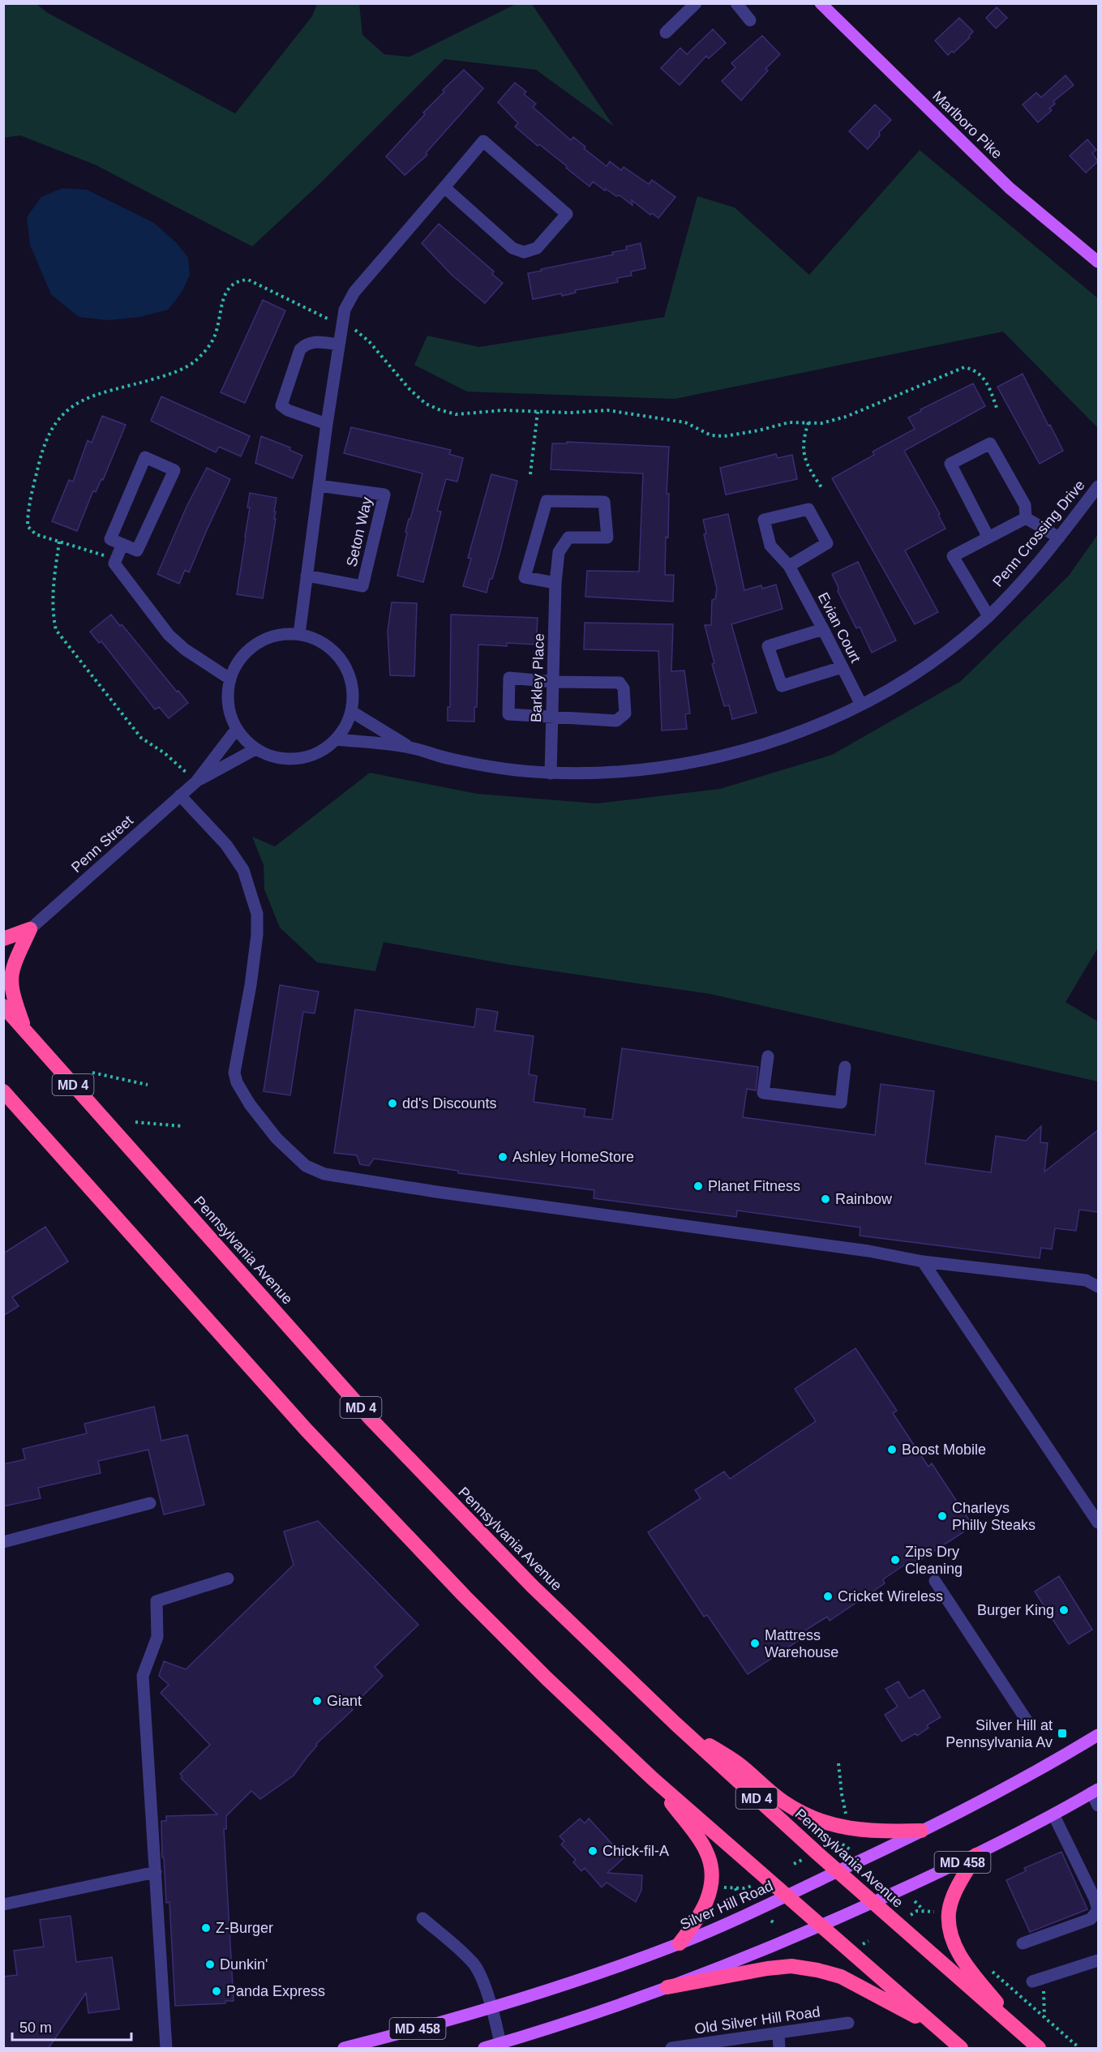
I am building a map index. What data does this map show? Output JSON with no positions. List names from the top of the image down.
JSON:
{
  "streets": {
    "highway": ["MD 4", "Pennsylvania Avenue"],
    "main road": ["Marlboro Pike", "MD 458", "Silver Hill Road"],
    "street": [
      "Seton Way",
      "Penn Crossing Drive",
      "Evian Court",
      "Barkley Place",
      "Penn Street",
      "Old Silver Hill Road"
    ]
  },
  "crossings": [
    ["Penn Crossing Drive", "Evian Court"],
    ["Penn Crossing Drive", "Barkley Place"],
    ["Penn Crossing Drive", "Penn Street"],
    ["Pennsylvania Avenue", "MD 458"],
    ["Pennsylvania Avenue", "Silver Hill Road"]
  ],
  "places": {
    "other": [
      "dd's Discounts",
      "Ashley HomeStore",
      "Planet Fitness",
      "Rainbow",
      "Boost Mobile",
      "Charleys Philly Steaks",
      "Zips Dry Cleaning",
      "Cricket Wireless",
      "Burger King",
      "Mattress Warehouse",
      "Giant",
      "Chick-fil-A",
      "Z-Burger",
      "Dunkin'",
      "Panda Express"
    ],
    "transit": ["Silver Hill at Pennsylvania Av"]
  },
  "scale_bar": "50 m"
}
